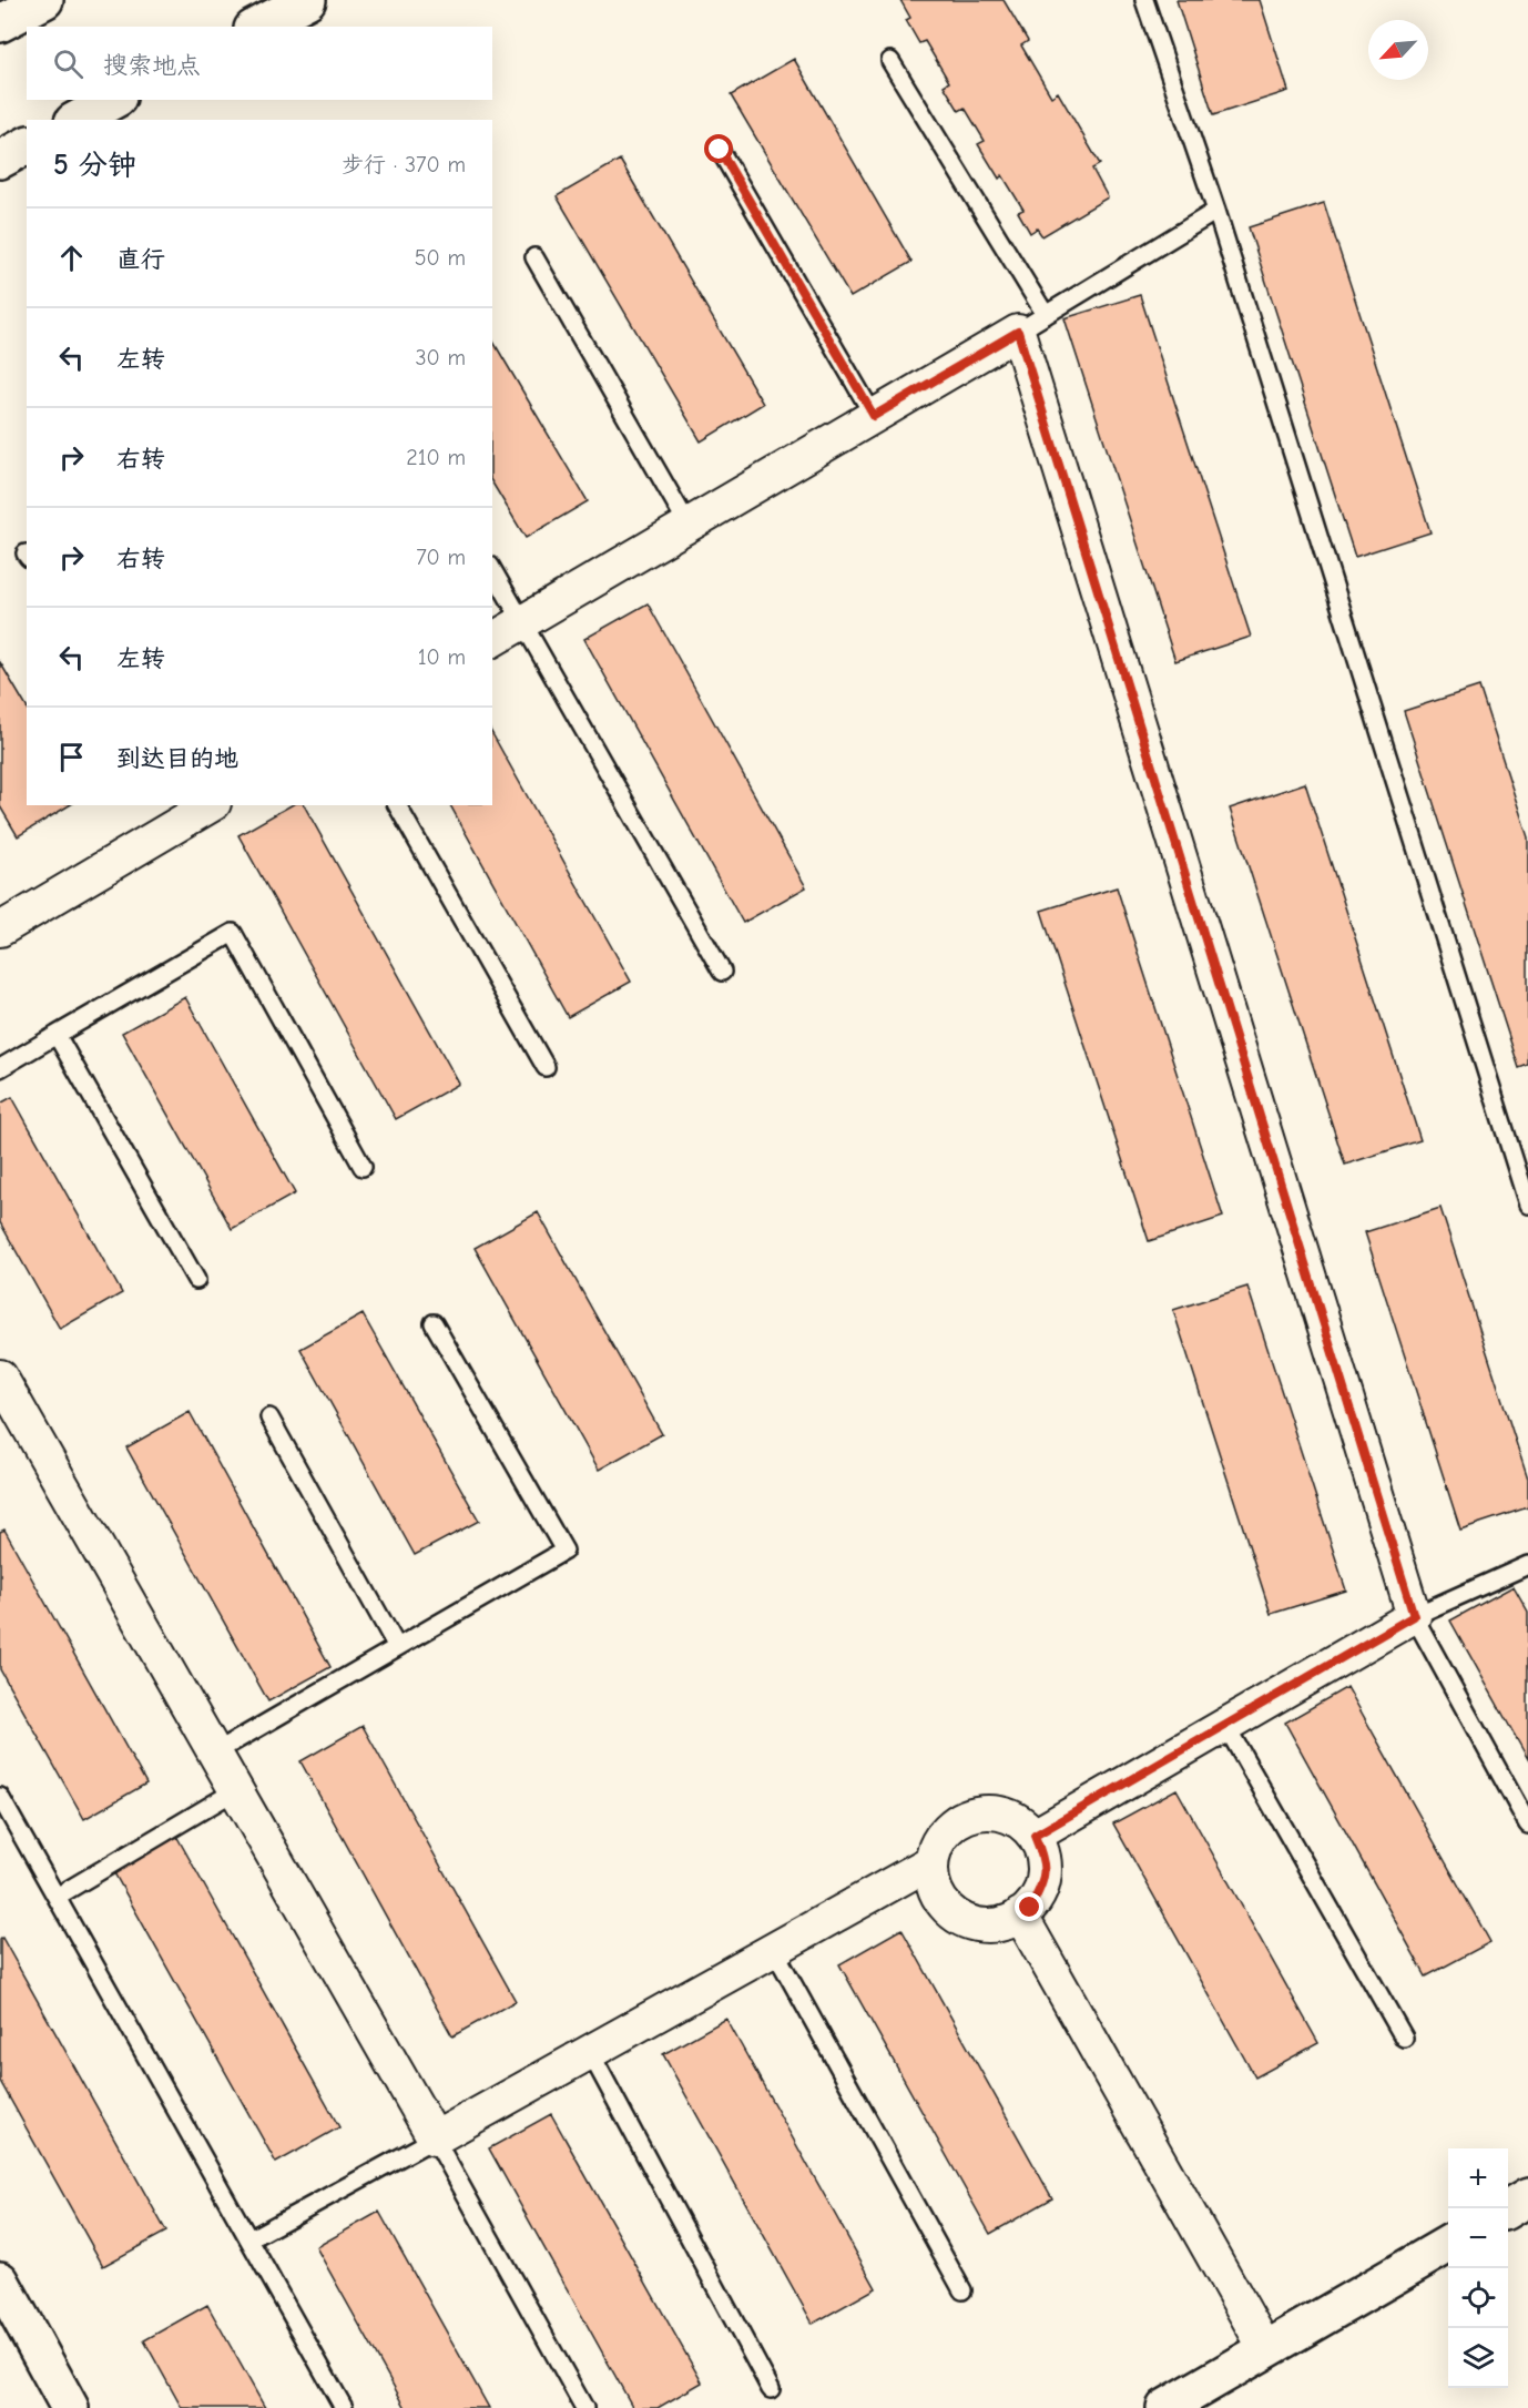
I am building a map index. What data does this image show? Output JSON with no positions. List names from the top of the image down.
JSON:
{
  "north": "bottom left",
  "page": {
    "search": "搜索地点",
    "heading": ["5 分钟", "步行 · 370 m"],
    "list": [
      ["直行", "50 m"],
      ["左转", "30 m"],
      ["右转", "210 m"],
      ["右转", "70 m"],
      ["左转", "10 m"],
      "到达目的地"
    ],
    "map_buttons": ["+", "−"]
  }
}
